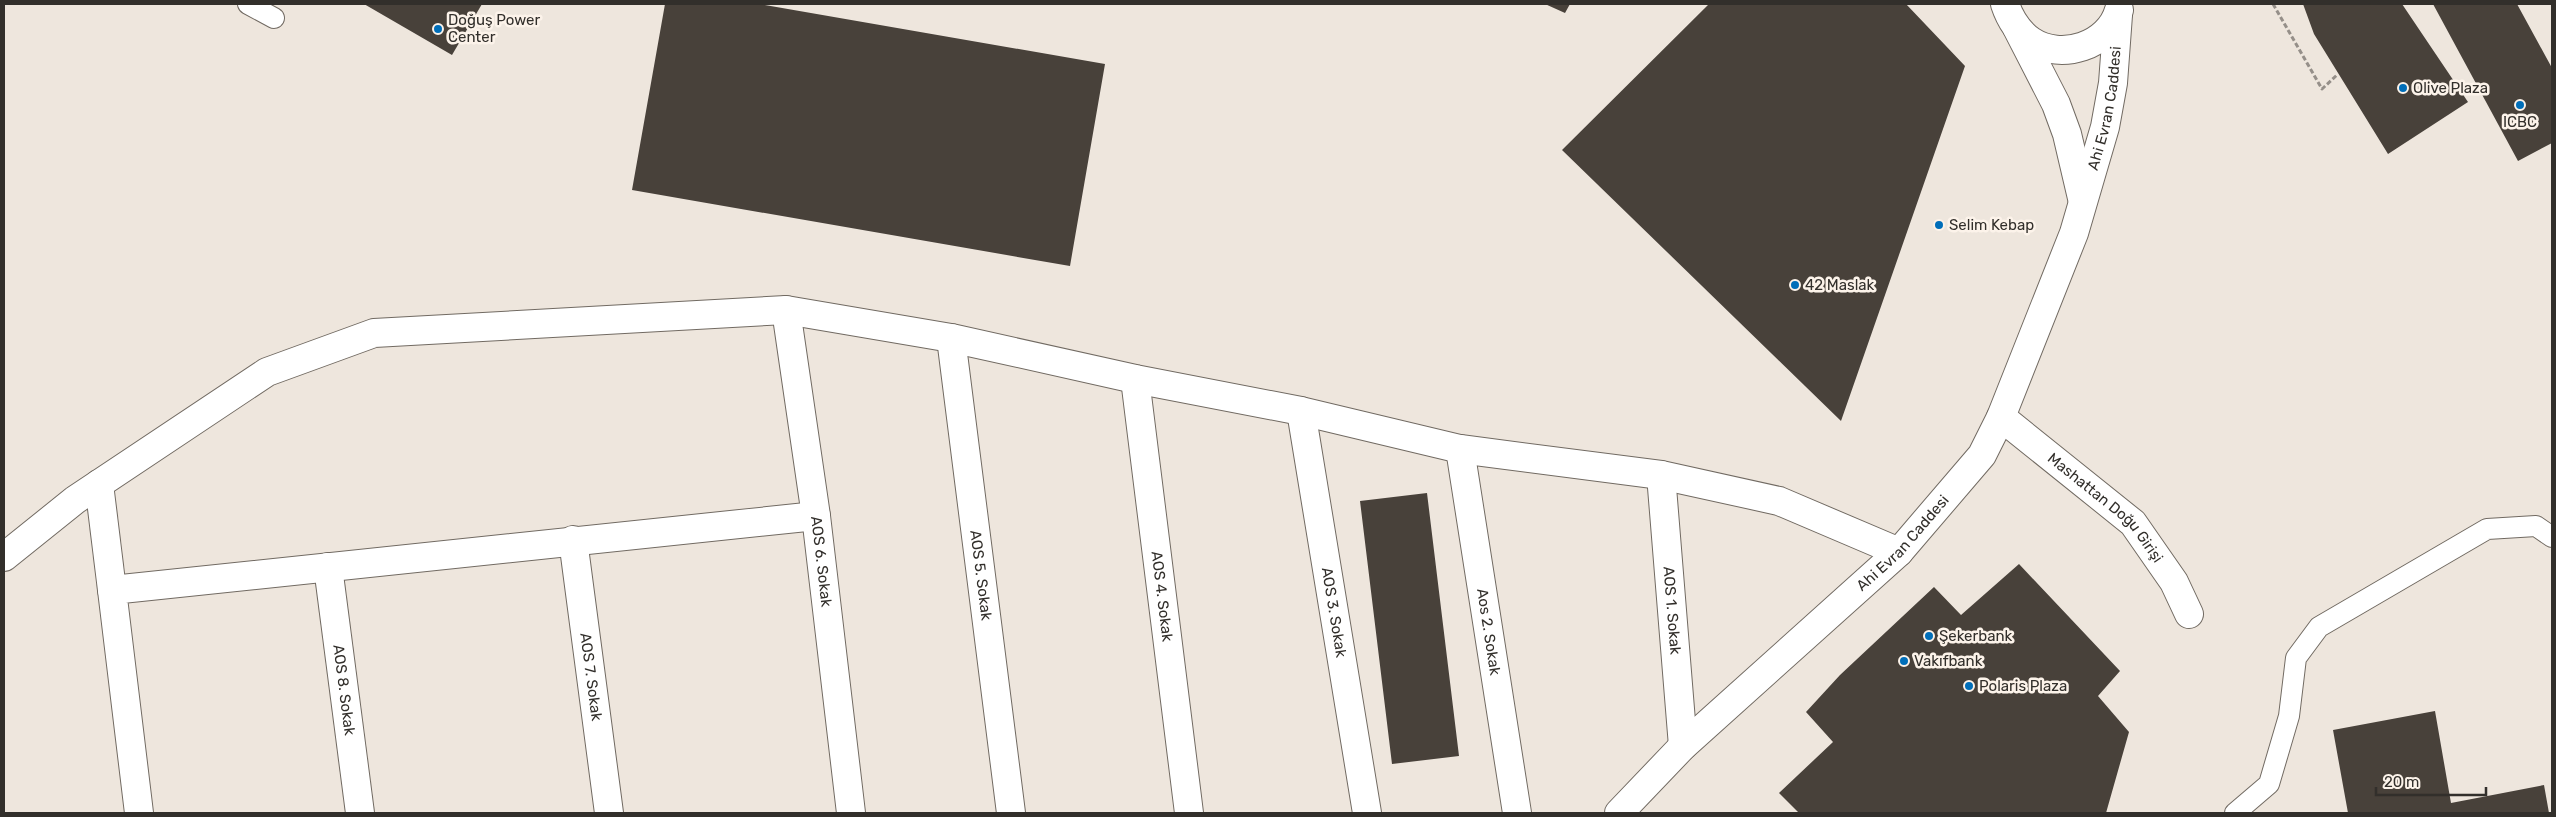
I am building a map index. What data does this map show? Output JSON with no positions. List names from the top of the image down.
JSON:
{
  "streets": {
    "street": [
      "Ahi Evran Caddesi",
      "Mashattan Doğu Girişi",
      "AOS 6. Sokak",
      "AOS 5. Sokak",
      "AOS 4. Sokak",
      "AOS 1. Sokak",
      "AOS 3. Sokak",
      "Aos 2. Sokak",
      "AOS 7. Sokak",
      "AOS 8. Sokak"
    ]
  },
  "crossings": [
    ["Ahi Evran Caddesi", "Mashattan Doğu Girişi"],
    ["Ahi Evran Caddesi", "AOS 1. Sokak"]
  ],
  "places": [
    "Doğuş Power Center",
    "Olive Plaza",
    "ICBC",
    "Selim Kebap",
    "42 Maslak",
    "Şekerbank",
    "Vakıfbank",
    "Polaris Plaza"
  ],
  "scale_bar": "20 m"
}
